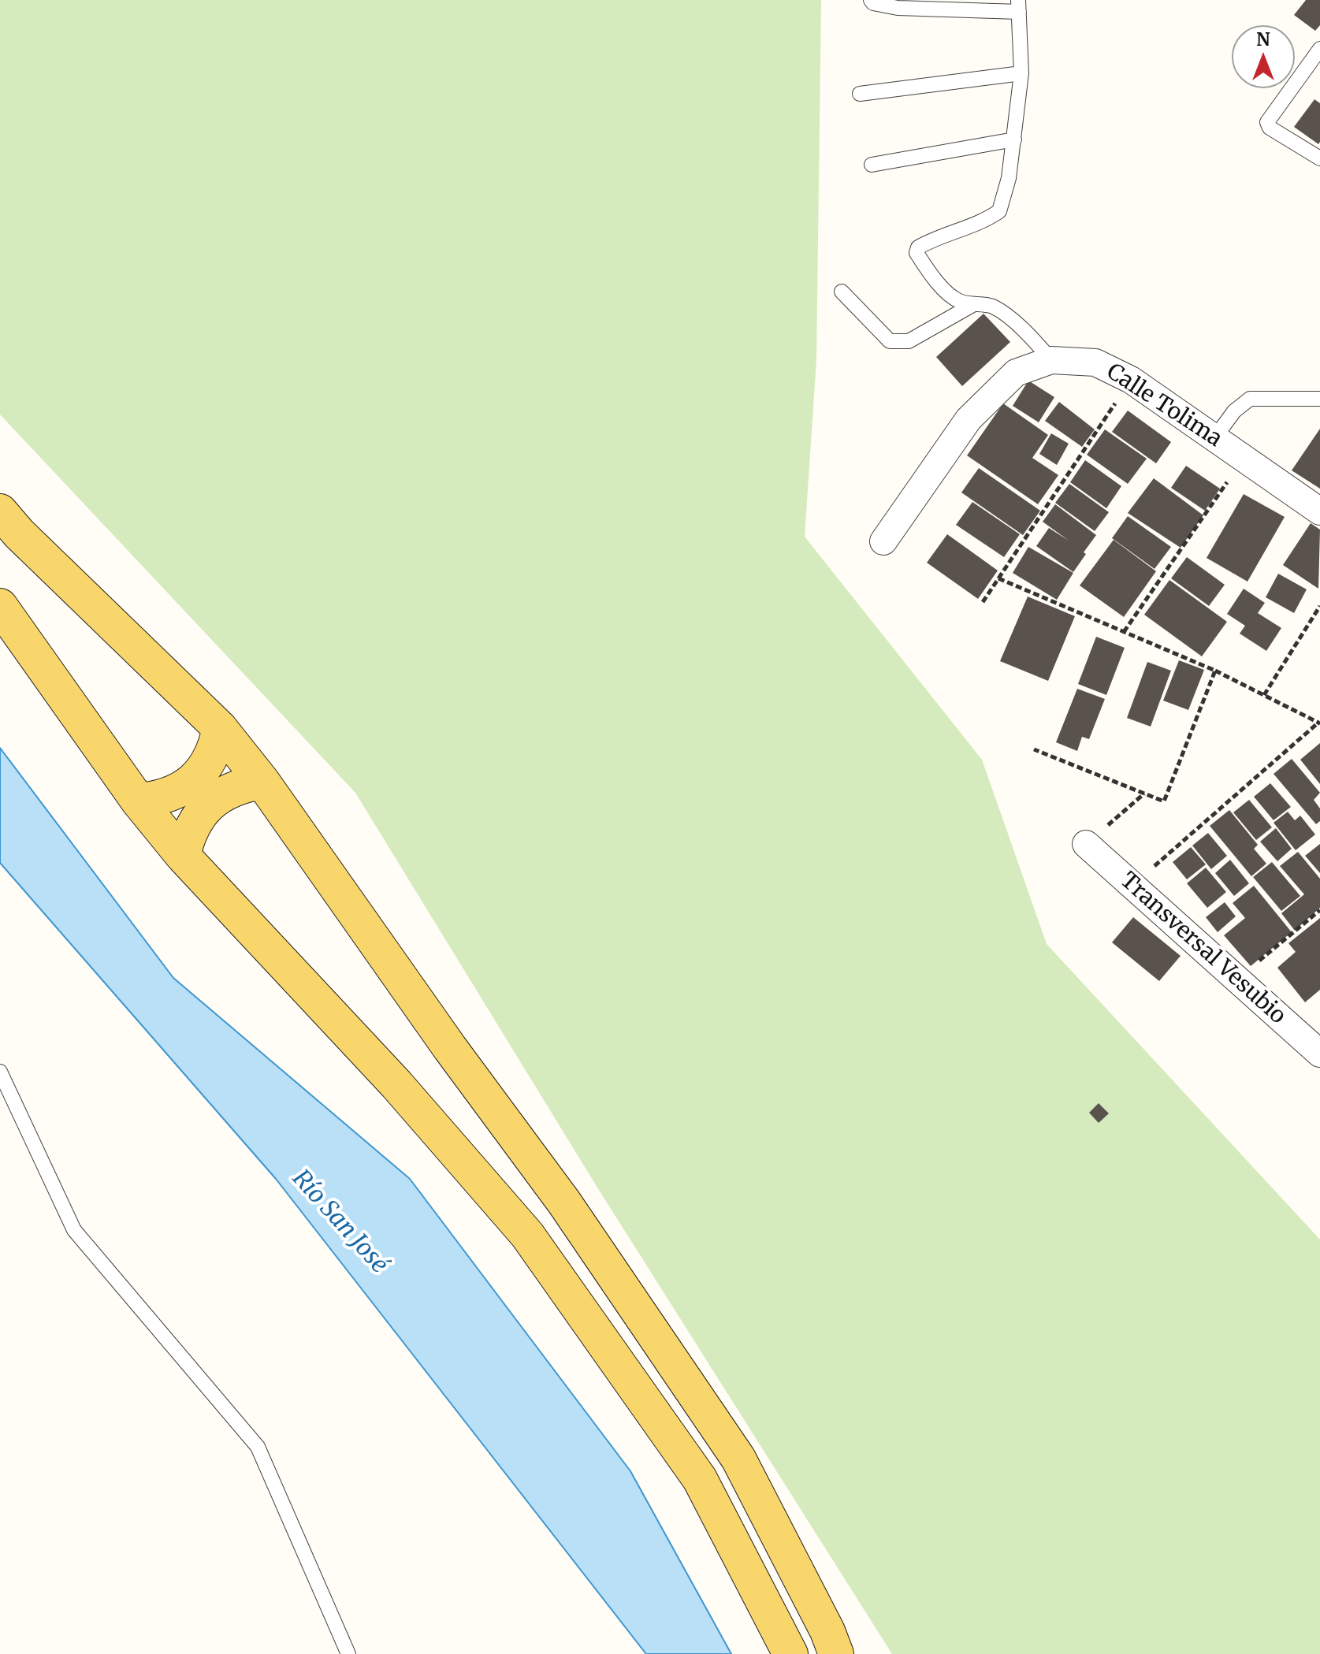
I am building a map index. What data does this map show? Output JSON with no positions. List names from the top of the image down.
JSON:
{
  "streets": {
    "street": ["Calle Tolima", "Transversal Vesubio"]
  },
  "water": ["Río San José"],
  "north": "top"
}
